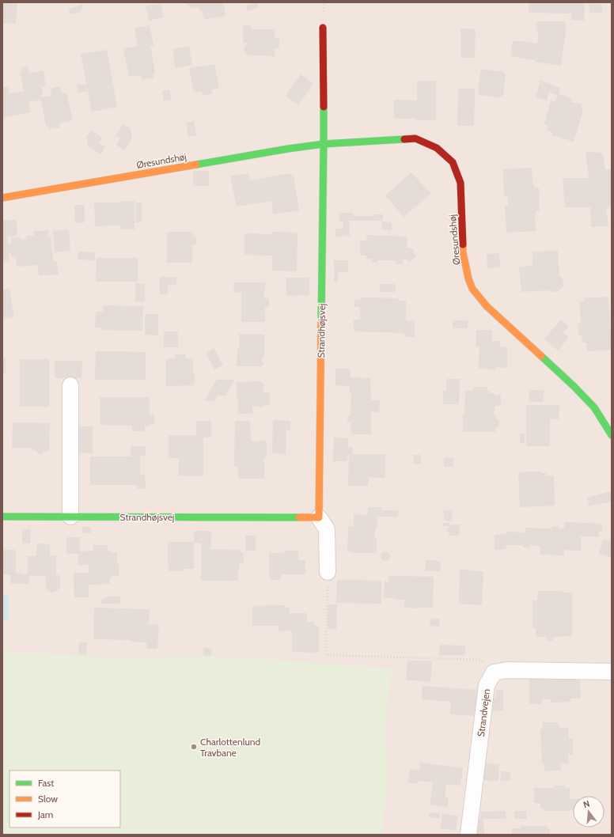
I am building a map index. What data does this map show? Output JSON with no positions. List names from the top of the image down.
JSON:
{
  "streets": {
    "street": ["Øresundshøj", "Strandhøjsvej", "Strandvejen"]
  },
  "crossings": [
    ["Øresundshøj", "Strandhøjsvej"]
  ],
  "places": ["Charlottenlund Travbane"],
  "legend": ["Fast", "Slow", "Jam"],
  "north": "top"
}
